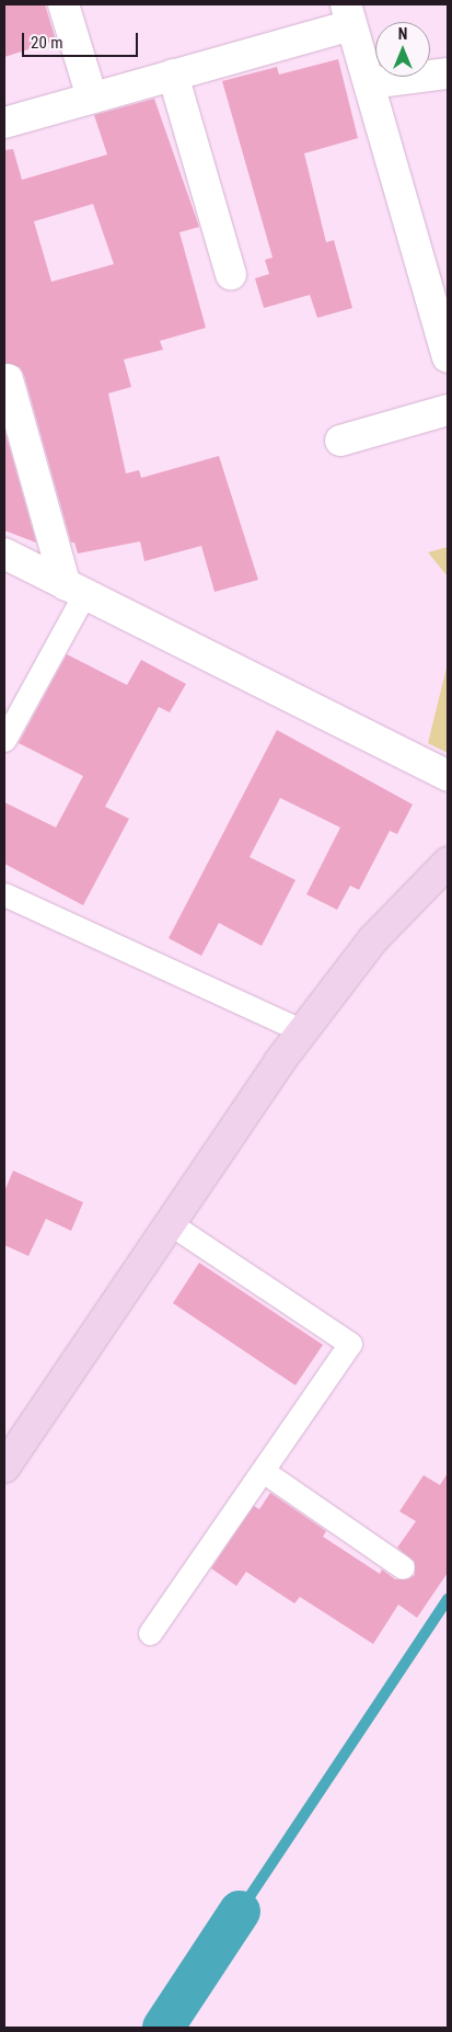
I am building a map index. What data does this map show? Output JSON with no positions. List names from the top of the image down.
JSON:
{
  "scale_bar": "20 m",
  "north": "top"
}
